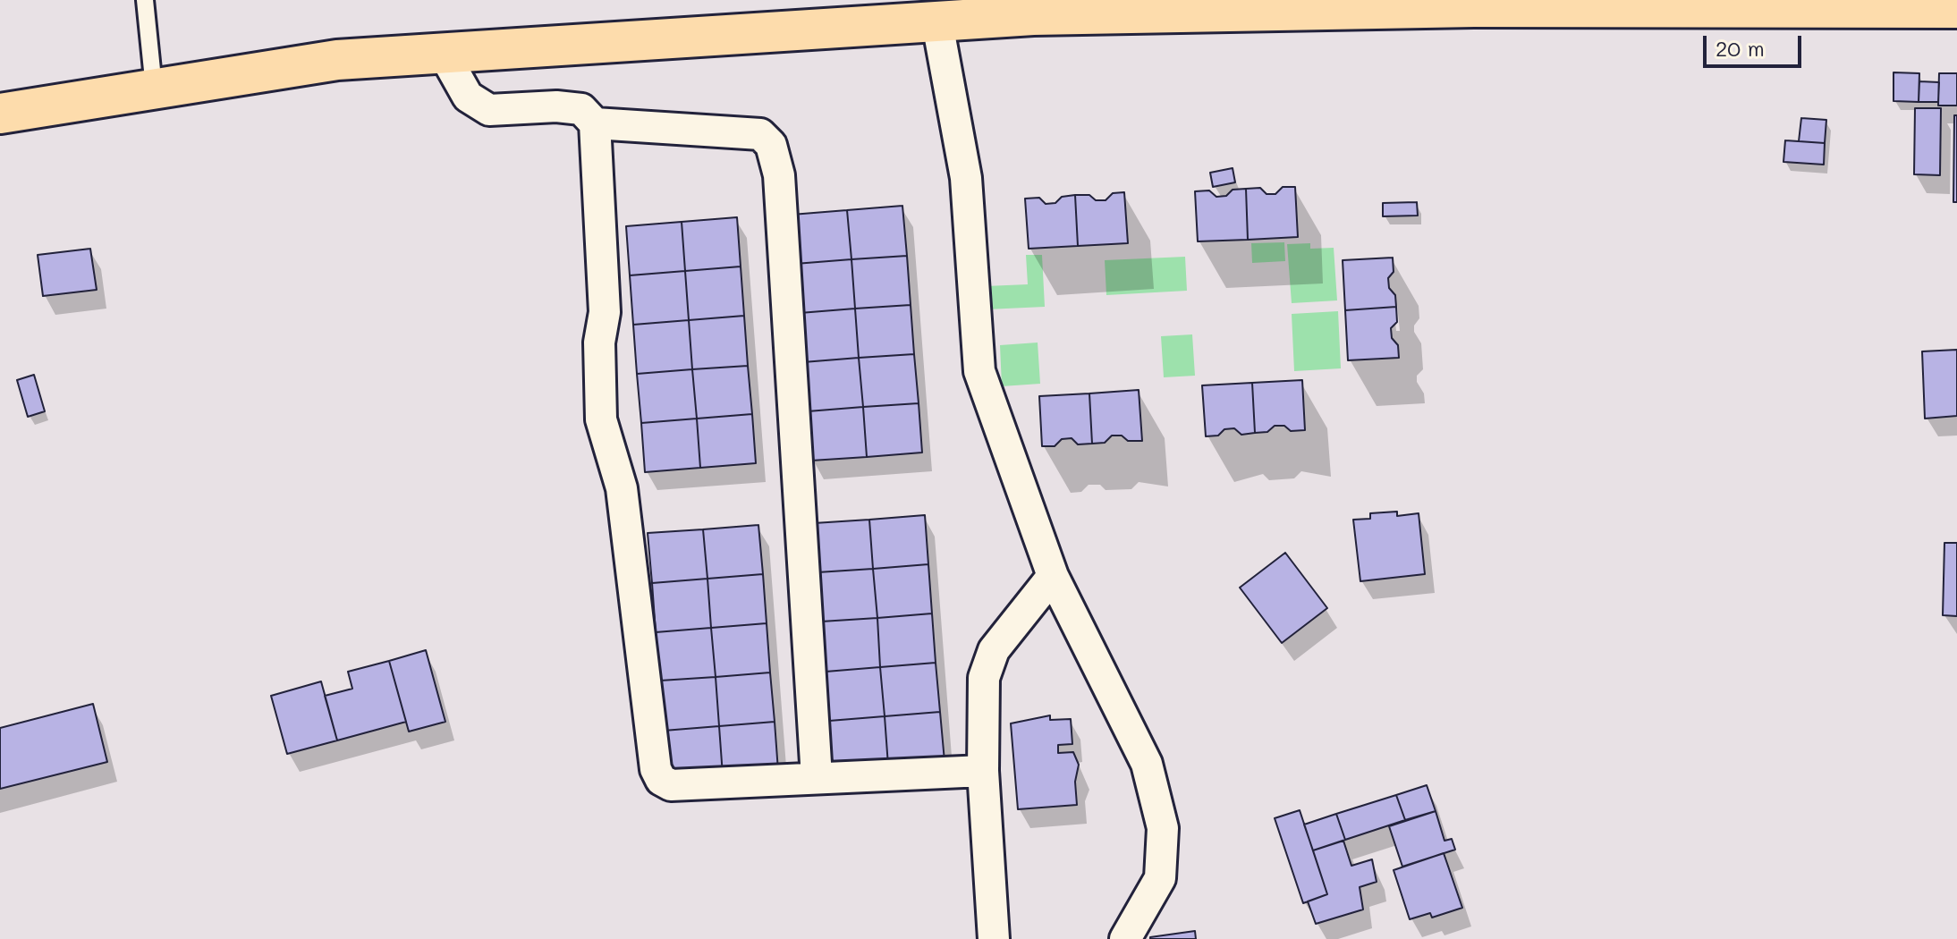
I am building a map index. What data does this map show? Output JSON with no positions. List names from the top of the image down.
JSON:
{
  "scale_bar": "20 m"
}
